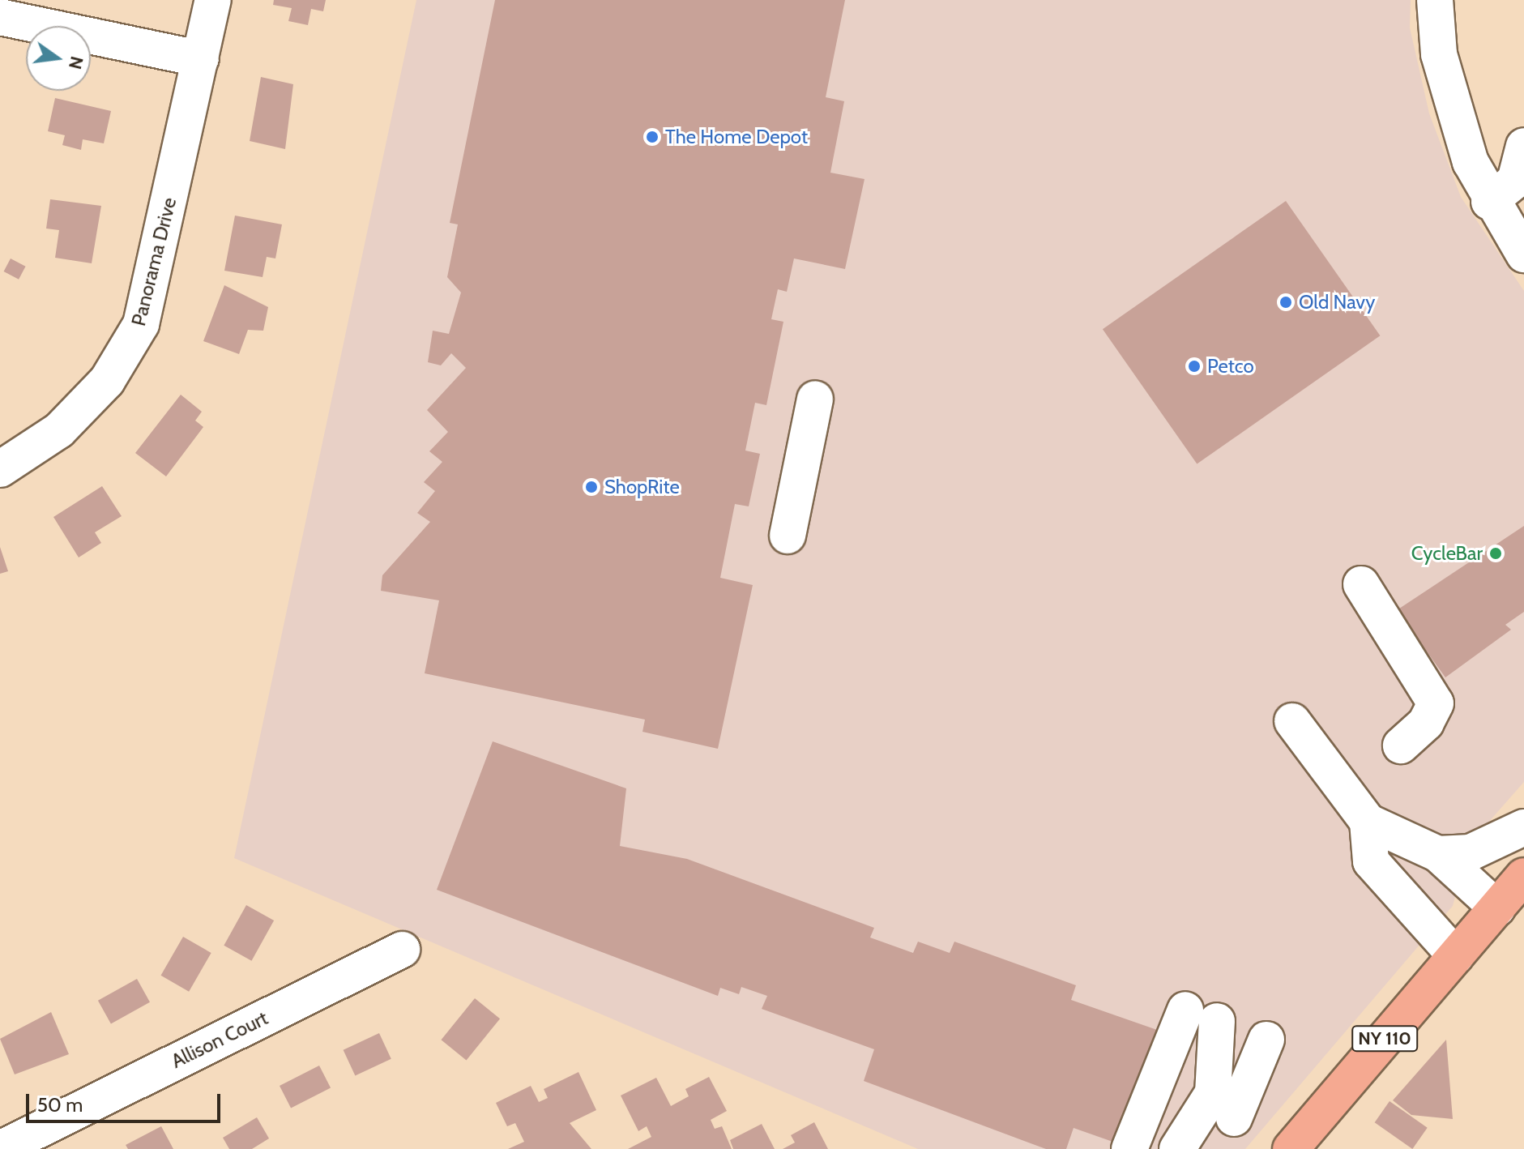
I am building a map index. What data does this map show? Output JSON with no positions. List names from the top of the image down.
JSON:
{
  "streets": {
    "main road": ["NY 110"],
    "street": ["Panorama Drive", "Allison Court"]
  },
  "places": [
    "The Home Depot",
    "Old Navy",
    "Petco",
    "ShopRite",
    "CycleBar"
  ],
  "scale_bar": "50 m",
  "north": "right"
}
